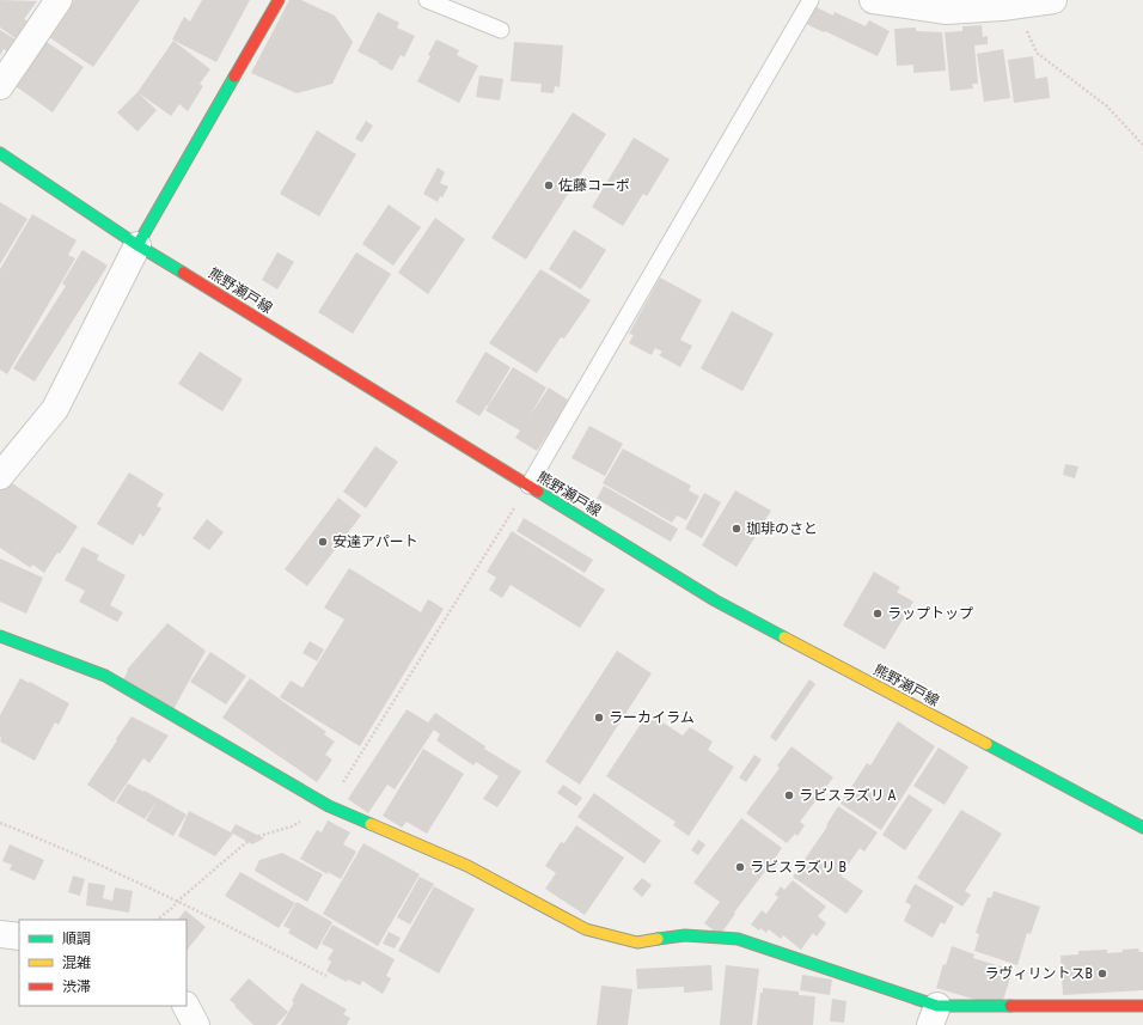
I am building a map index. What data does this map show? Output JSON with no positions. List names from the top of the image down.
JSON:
{
  "streets": {
    "street": ["熊野瀬戸線"]
  },
  "places": [
    "佐藤コーポ",
    "珈琲のさと",
    "安達アパート",
    "ラップトップ",
    "ラーカイラム",
    "ラビスラズリ A",
    "ラビスラズリ B",
    "ラヴィリントスB"
  ],
  "legend": ["順調", "混雑", "渋滞"]
}
